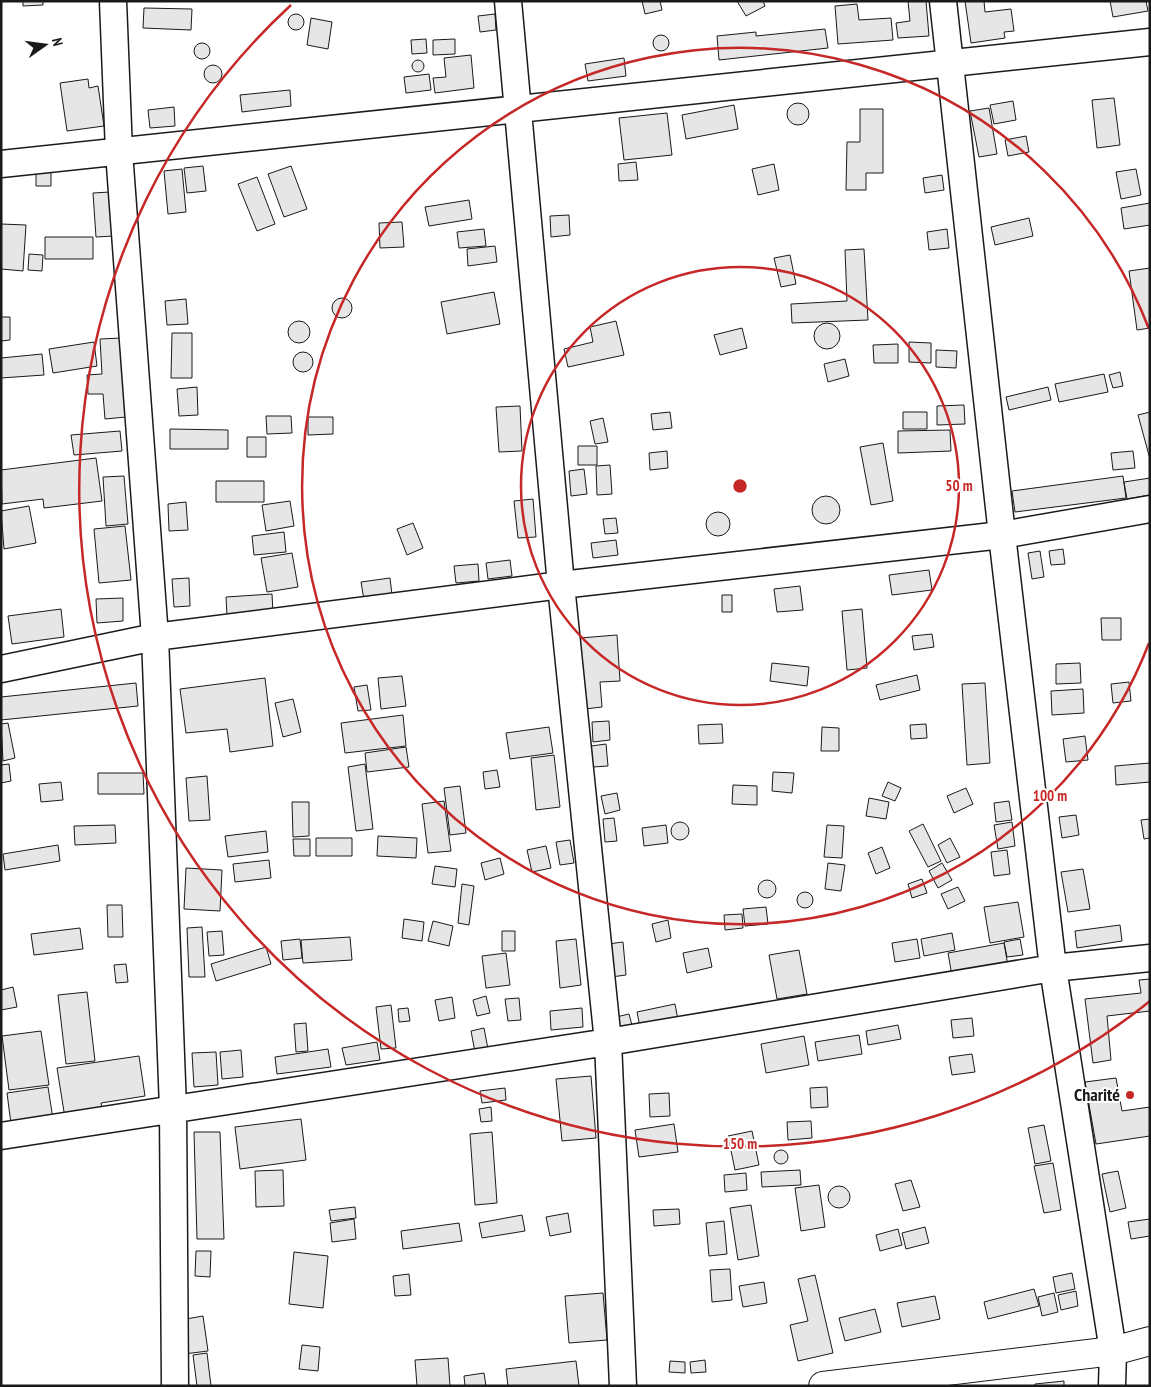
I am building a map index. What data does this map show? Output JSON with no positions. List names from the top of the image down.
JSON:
{
  "places": ["Charité"],
  "north": "right",
  "rings": ["50 m", "100 m", "150 m"]
}
